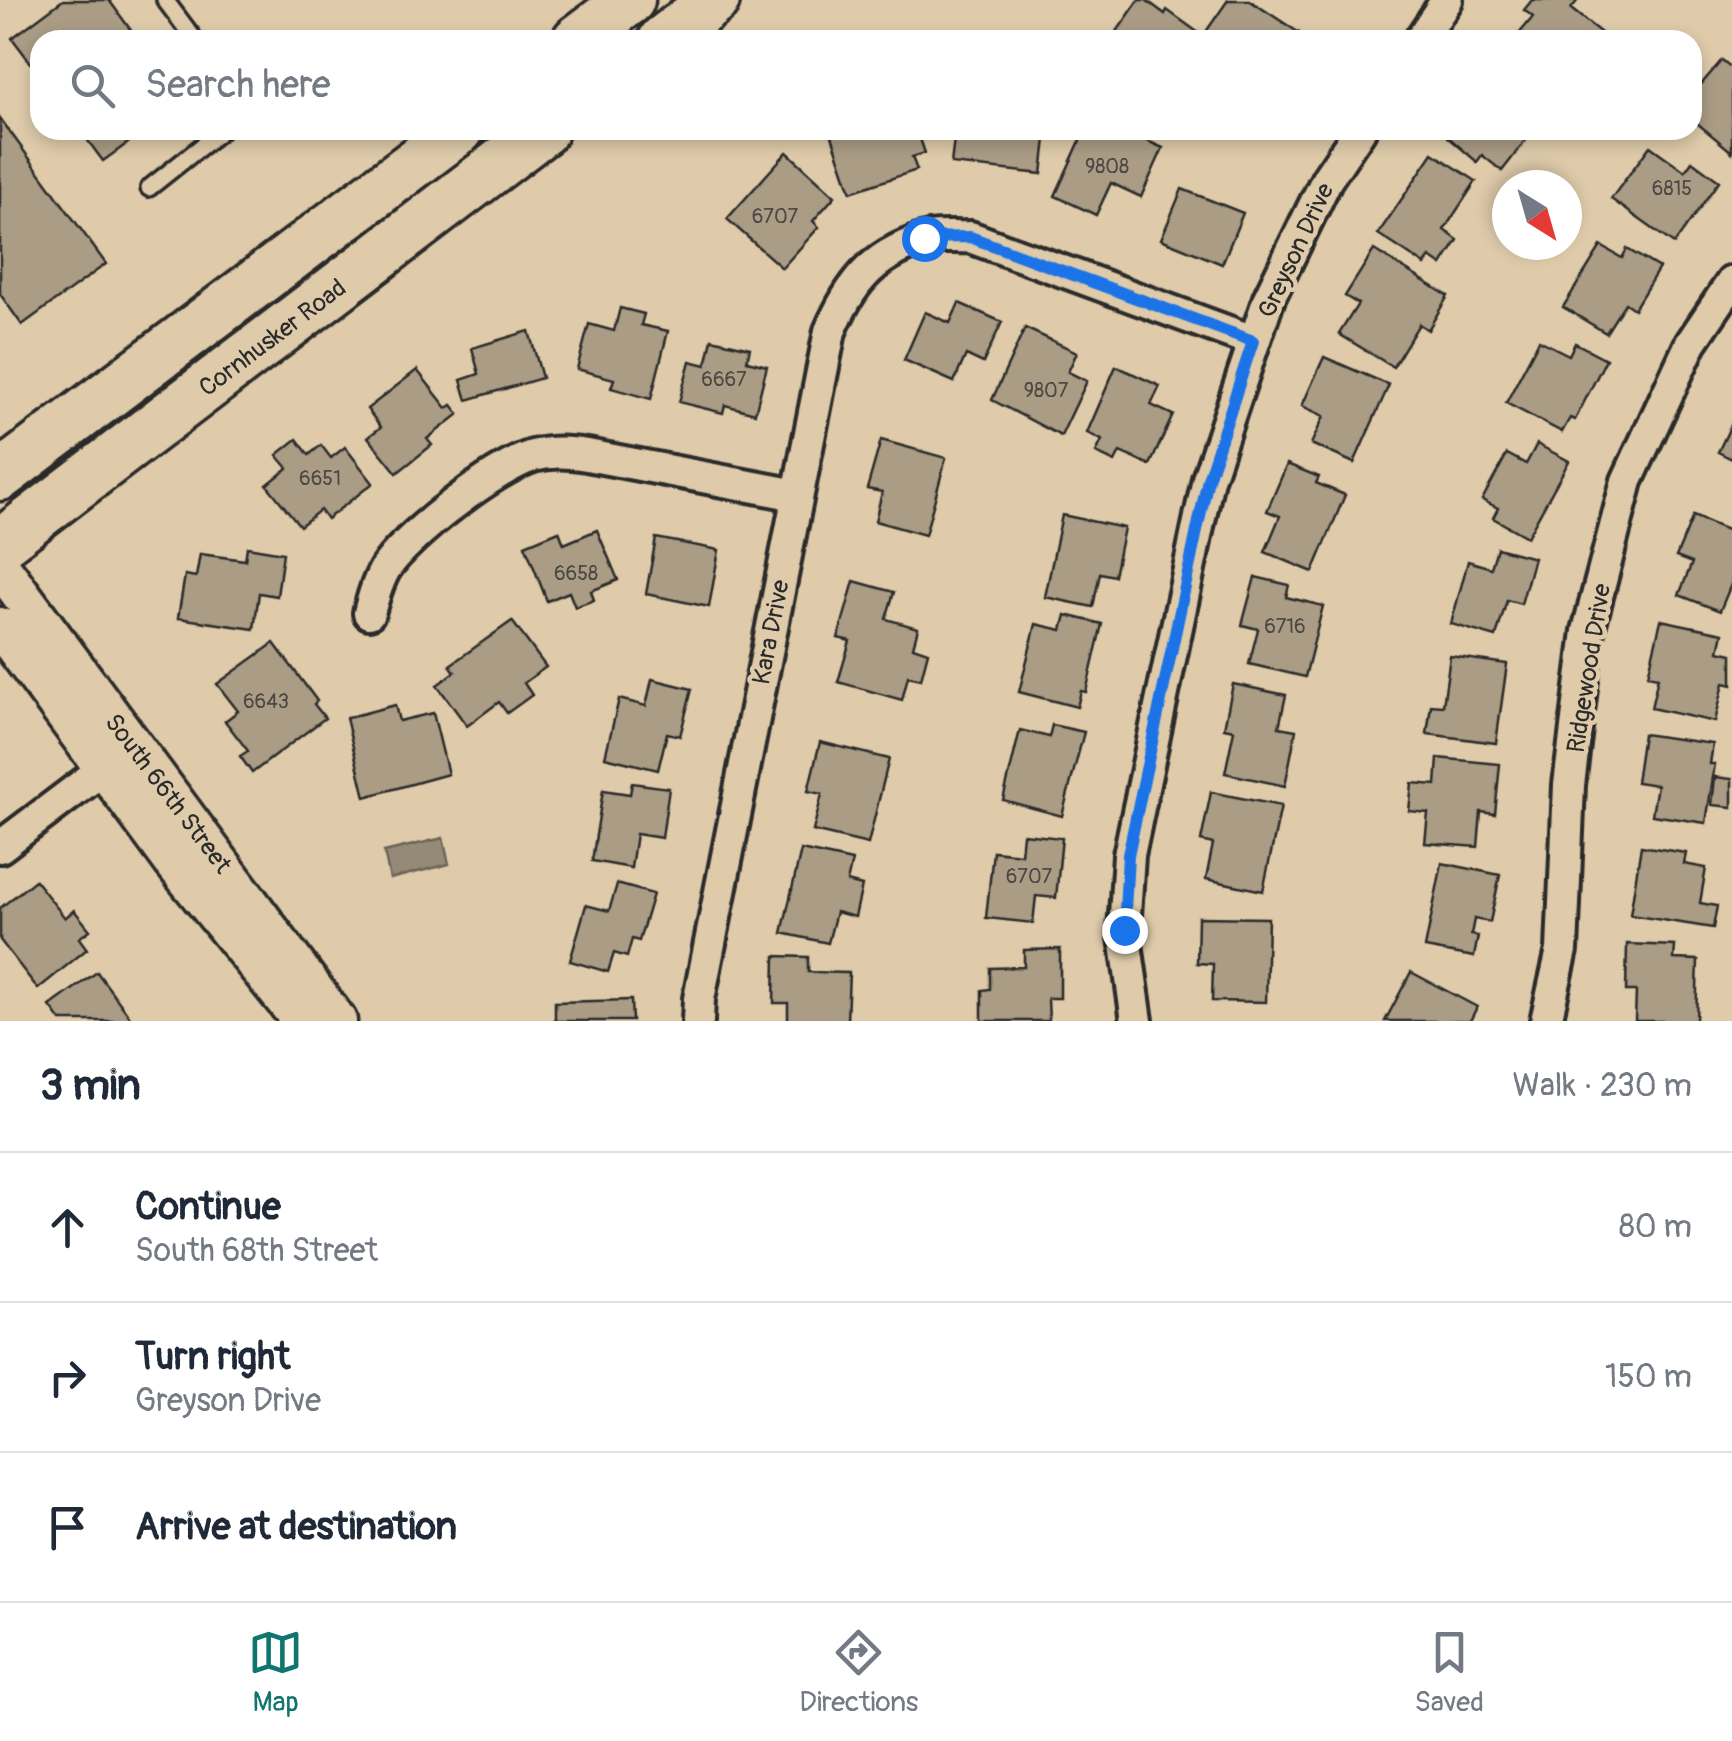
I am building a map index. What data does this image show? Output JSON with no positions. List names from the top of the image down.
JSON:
{
  "streets": {
    "main road": ["Cornhusker Road"],
    "street": [
      "Greyson Drive",
      "Kara Drive",
      "Ridgewood Drive",
      "South 66th Street"
    ]
  },
  "crossings": [
    ["Greyson Drive", "Kara Drive"]
  ],
  "house_numbers": [
    "9808",
    "6815",
    "6707",
    "6667",
    "9807",
    "6651",
    "6658",
    "6716",
    "6643",
    "6707"
  ],
  "north": "bottom right",
  "page": {
    "search": "Search here",
    "heading": ["3 min", "Walk · 230 m"],
    "list": [
      ["Continue", "South 68th Street", "80 m"],
      ["Turn right", "Greyson Drive", "150 m"],
      "Arrive at destination"
    ],
    "nav": ["Map", "Directions", "Saved"]
  }
}
